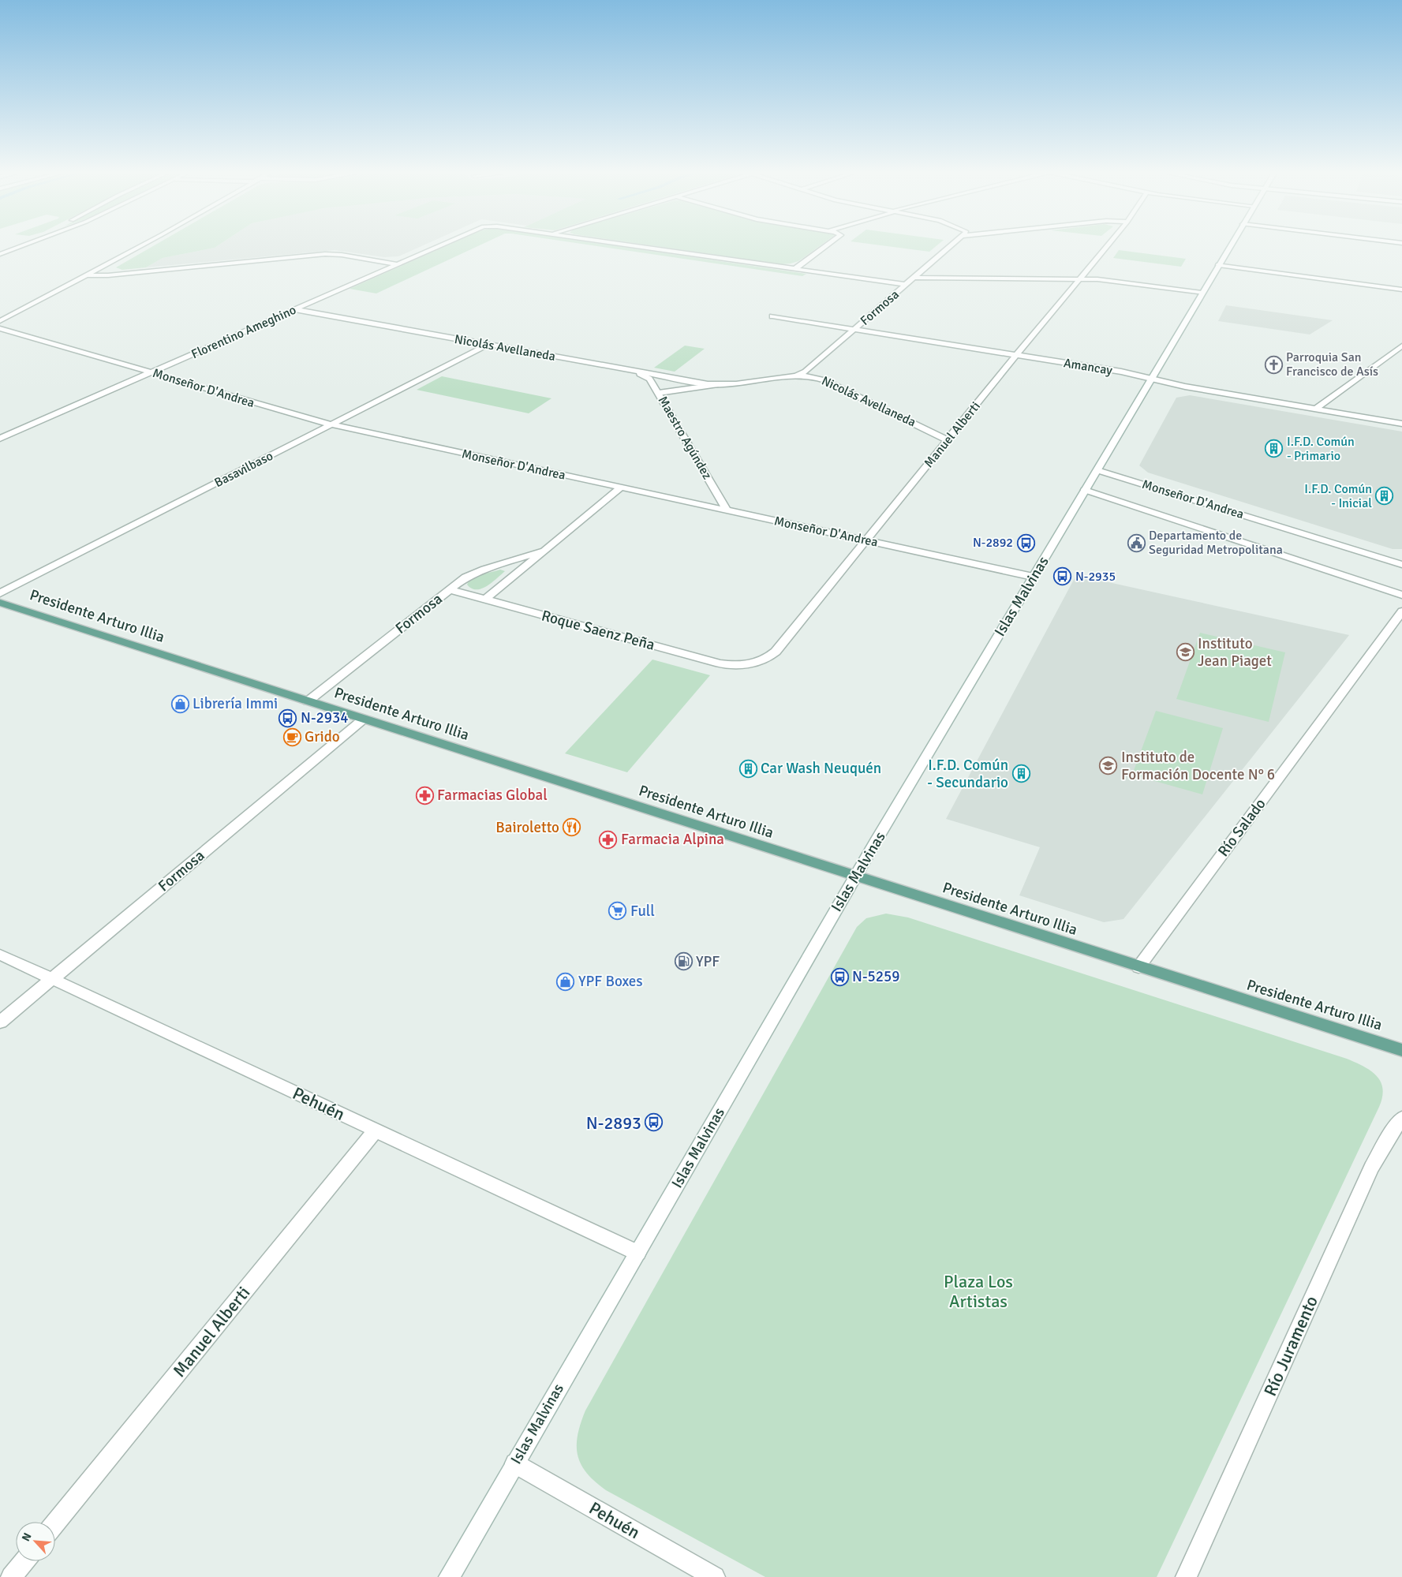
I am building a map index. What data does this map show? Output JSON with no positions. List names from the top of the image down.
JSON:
{
  "streets": {
    "main road": ["Presidente Arturo Illia"],
    "street": [
      "Formosa",
      "Florentino Ameghino",
      "Nicolás Avellaneda",
      "Amancay",
      "Monseñor D'Andrea",
      "Manuel Alberti",
      "Maestro Agúndez",
      "Basavilbaso",
      "Islas Malvinas",
      "Roque Saenz Peña",
      "Río Salado",
      "Pehuén",
      "Río Juramento"
    ]
  },
  "crossings": [
    ["Formosa", "Nicolás Avellaneda"],
    ["Formosa", "Amancay"],
    ["Formosa", "Monseñor D'Andrea"],
    ["Formosa", "Presidente Arturo Illia"],
    ["Formosa", "Roque Saenz Peña"],
    ["Formosa", "Pehuén"],
    ["Florentino Ameghino", "Nicolás Avellaneda"],
    ["Florentino Ameghino", "Monseñor D'Andrea"],
    ["Nicolás Avellaneda", "Manuel Alberti"],
    ["Nicolás Avellaneda", "Maestro Agúndez"],
    ["Nicolás Avellaneda", "Basavilbaso"],
    ["Amancay", "Manuel Alberti"],
    ["Amancay", "Islas Malvinas"],
    ["Monseñor D'Andrea", "Manuel Alberti"],
    ["Monseñor D'Andrea", "Maestro Agúndez"],
    ["Monseñor D'Andrea", "Basavilbaso"],
    ["Monseñor D'Andrea", "Islas Malvinas"],
    ["Manuel Alberti", "Roque Saenz Peña"],
    ["Manuel Alberti", "Pehuén"],
    ["Islas Malvinas", "Presidente Arturo Illia"],
    ["Islas Malvinas", "Pehuén"],
    ["Presidente Arturo Illia", "Río Salado"]
  ],
  "parks": ["Plaza Los Artistas"],
  "places": {
    "church": ["Parroquia San Francisco de Asís"],
    "building": [
      "I.F.D. Común - Primario",
      "I.F.D. Común - Inicial",
      "Car Wash Neuquén",
      "I.F.D. Común - Secundario"
    ],
    "bus stop": [
      "N-2892",
      "N-2935",
      "N-2934",
      "N-5259",
      "N-2893"
    ],
    "public building": ["Departamento de Seguridad Metropolitana"],
    "school or university": ["Instituto Jean Piaget", "Instituto de Formación Docente N° 6"],
    "shop": ["Librería Immi", "YPF Boxes"],
    "cafe": ["Grido"],
    "pharmacy": ["Farmacias Global", "Farmacia Alpina"],
    "restaurant": ["Bairoletto"],
    "supermarket": ["Full"],
    "fuel station": ["YPF"]
  },
  "north": "top left"
}
